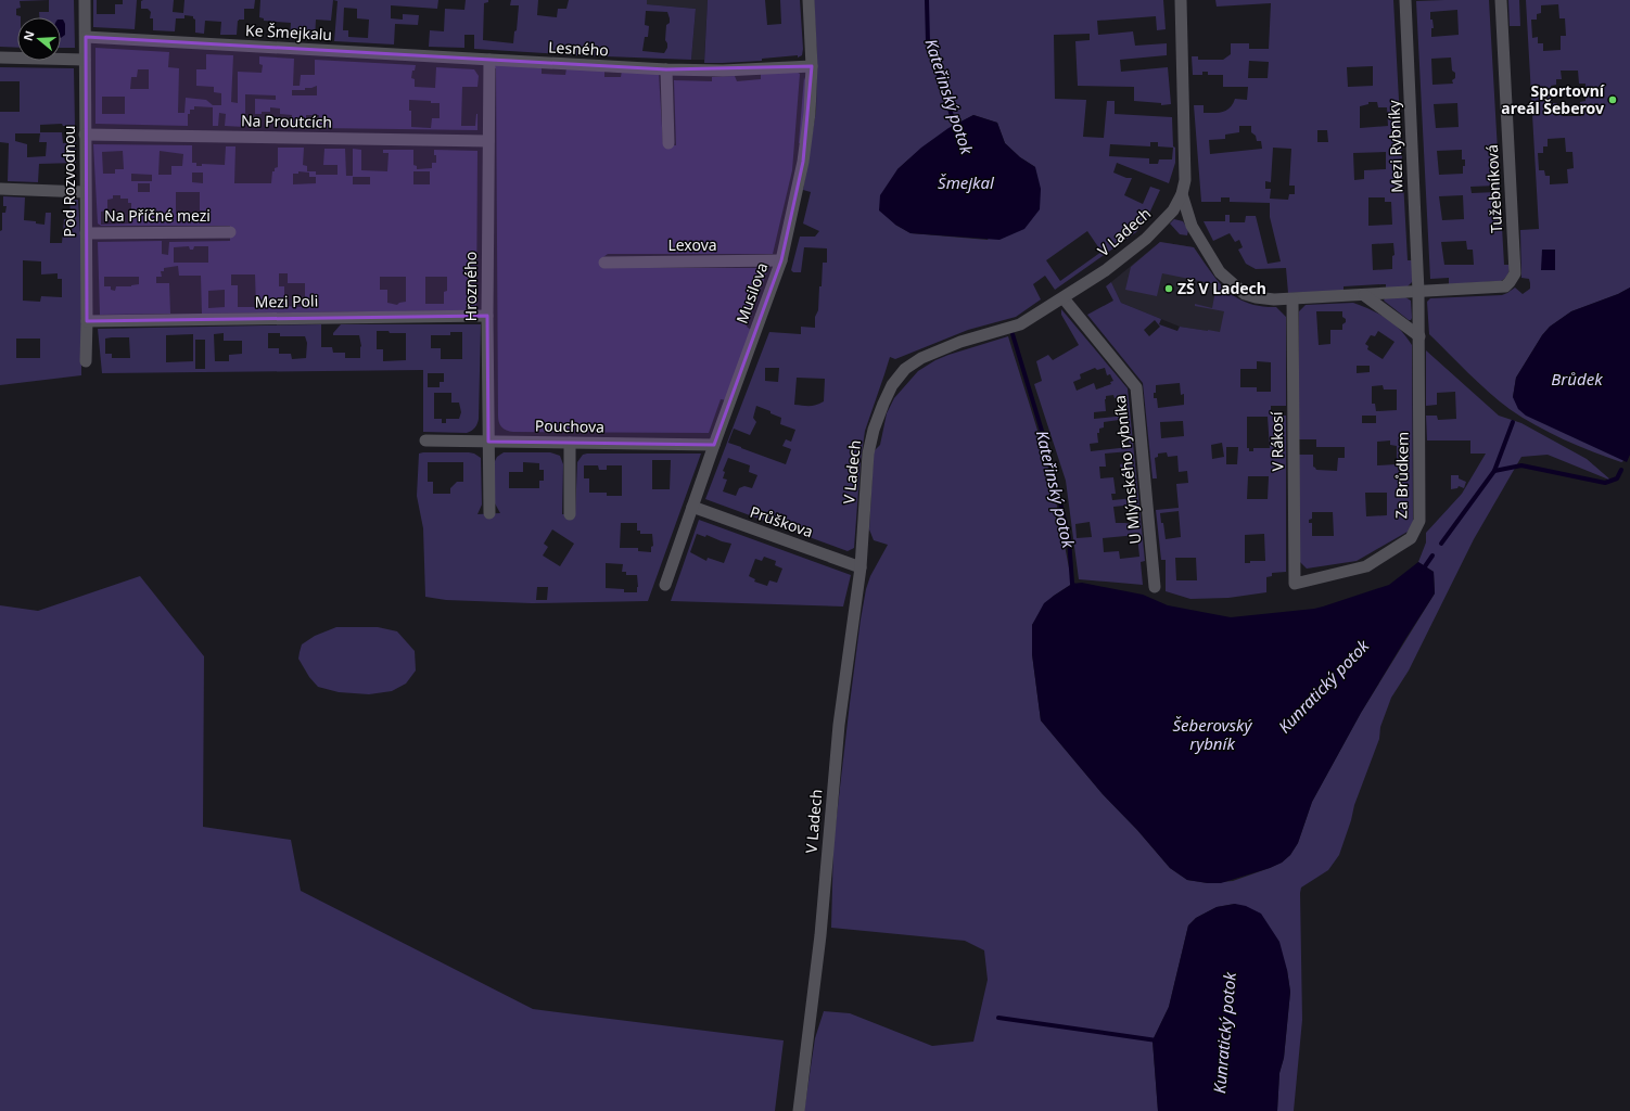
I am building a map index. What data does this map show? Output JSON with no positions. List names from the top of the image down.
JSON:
{
  "streets": {
    "street": [
      "Ke Šmejkalu",
      "Lesného",
      "Na Proutcích",
      "Mezi Rybníky",
      "Pod Rozvodnou",
      "Tužebníková",
      "Na Příčné mezi",
      "V Ladech",
      "Lexova",
      "Hrozného",
      "Musilova",
      "Mezi Poli",
      "Pouchova",
      "V Rákosí",
      "U Mlýnského rybníka",
      "Za Brůdkem",
      "Průškova"
    ]
  },
  "crossings": [
    ["Ke Šmejkalu", "Lesného"],
    ["Ke Šmejkalu", "Pod Rozvodnou"],
    ["Ke Šmejkalu", "Hrozného"],
    ["Lesného", "Hrozného"],
    ["Lesného", "Musilova"],
    ["Na Proutcích", "Pod Rozvodnou"],
    ["Na Proutcích", "Hrozného"],
    ["Mezi Rybníky", "Tužebníková"],
    ["Mezi Rybníky", "Za Brůdkem"],
    ["Pod Rozvodnou", "Na Příčné mezi"],
    ["Pod Rozvodnou", "Mezi Poli"],
    ["V Ladech", "U Mlýnského rybníka"],
    ["V Ladech", "Průškova"],
    ["Lexova", "Musilova"],
    ["Hrozného", "Mezi Poli"],
    ["Hrozného", "Pouchova"],
    ["Musilova", "Pouchova"],
    ["Musilova", "Průškova"],
    ["V Rákosí", "Za Brůdkem"]
  ],
  "water": [
    "Kateřinský potok",
    "Šmejkal",
    "Brůdek",
    "Kunratický potok",
    "Šeberovský rybník"
  ],
  "places": ["Sportovní areál Šeberov", "ZŠ V Ladech"],
  "north": "left"
}
